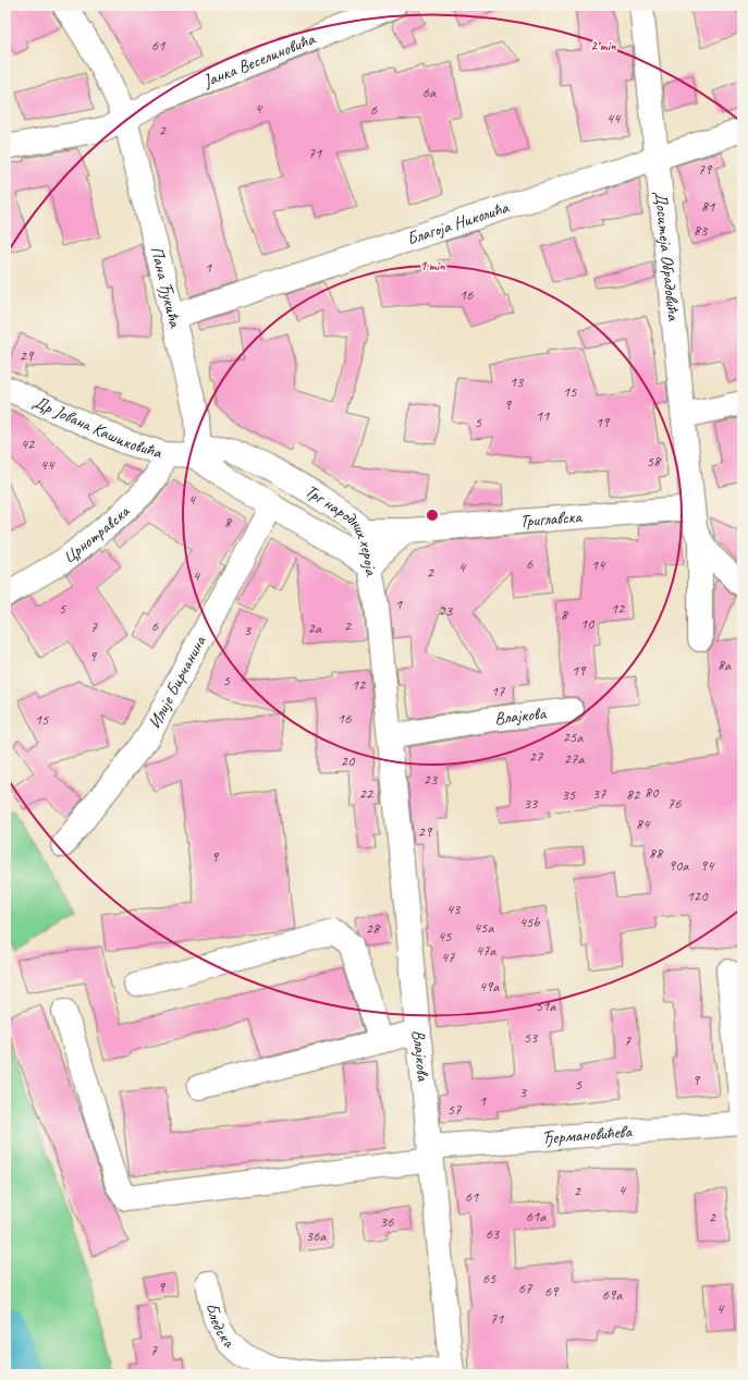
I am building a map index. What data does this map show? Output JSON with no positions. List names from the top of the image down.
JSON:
{
  "streets": {
    "street": [
      "Јанка Веселиновића",
      "Благоја Николића",
      "Доситеја Обрадовића",
      "Пана Ђукића",
      "Др Јована Кашиковића",
      "Триглавска",
      "Трг народних хероја",
      "Црнотравска",
      "Илије Бирчанина",
      "Влајкова",
      "Ђермановићева",
      "Бледска"
    ]
  },
  "crossings": [
    ["Јанка Веселиновића", "Пана Ђукића"],
    ["Благоја Николића", "Доситеја Обрадовића"],
    ["Благоја Николића", "Пана Ђукића"],
    ["Доситеја Обрадовића", "Триглавска"],
    ["Пана Ђукића", "Др Јована Кашиковића"],
    ["Пана Ђукића", "Трг народних хероја"],
    ["Др Јована Кашиковића", "Трг народних хероја"],
    ["Др Јована Кашиковића", "Црнотравска"],
    ["Триглавска", "Трг народних хероја"],
    ["Трг народних хероја", "Илије Бирчанина"],
    ["Трг народних хероја", "Влајкова"],
    ["Влајкова", "Ђермановићева"],
    ["Влајкова", "Бледска"]
  ],
  "house_numbers": [
    "61",
    "6a",
    "4",
    "6",
    "44",
    "2",
    "71",
    "79",
    "81",
    "83",
    "1",
    "16",
    "29",
    "13",
    "15",
    "9",
    "11",
    "5",
    "19",
    "42",
    "58",
    "44",
    "4",
    "8",
    "6",
    "14",
    "4",
    "2",
    "4",
    "1",
    "5",
    "12",
    "23",
    "8",
    "10",
    "6",
    "2",
    "7",
    "2a",
    "3",
    "9",
    "8a",
    "19",
    "5",
    "12",
    "17",
    "16",
    "15",
    "25a",
    "27",
    "27a",
    "20",
    "23",
    "80",
    "22",
    "37",
    "35",
    "82",
    "33",
    "76",
    "84",
    "29",
    "88",
    "9",
    "90a",
    "94",
    "120",
    "43",
    "45b",
    "45a",
    "28",
    "45",
    "47a",
    "47",
    "49a",
    "51a",
    "53",
    "7",
    "9",
    "5",
    "3",
    "1",
    "57",
    "4",
    "2",
    "61",
    "61a",
    "2",
    "36",
    "63",
    "36a",
    "65",
    "9",
    "67",
    "69",
    "69a",
    "4",
    "71",
    "7"
  ],
  "rings": ["2 min", "1 min"]
}
